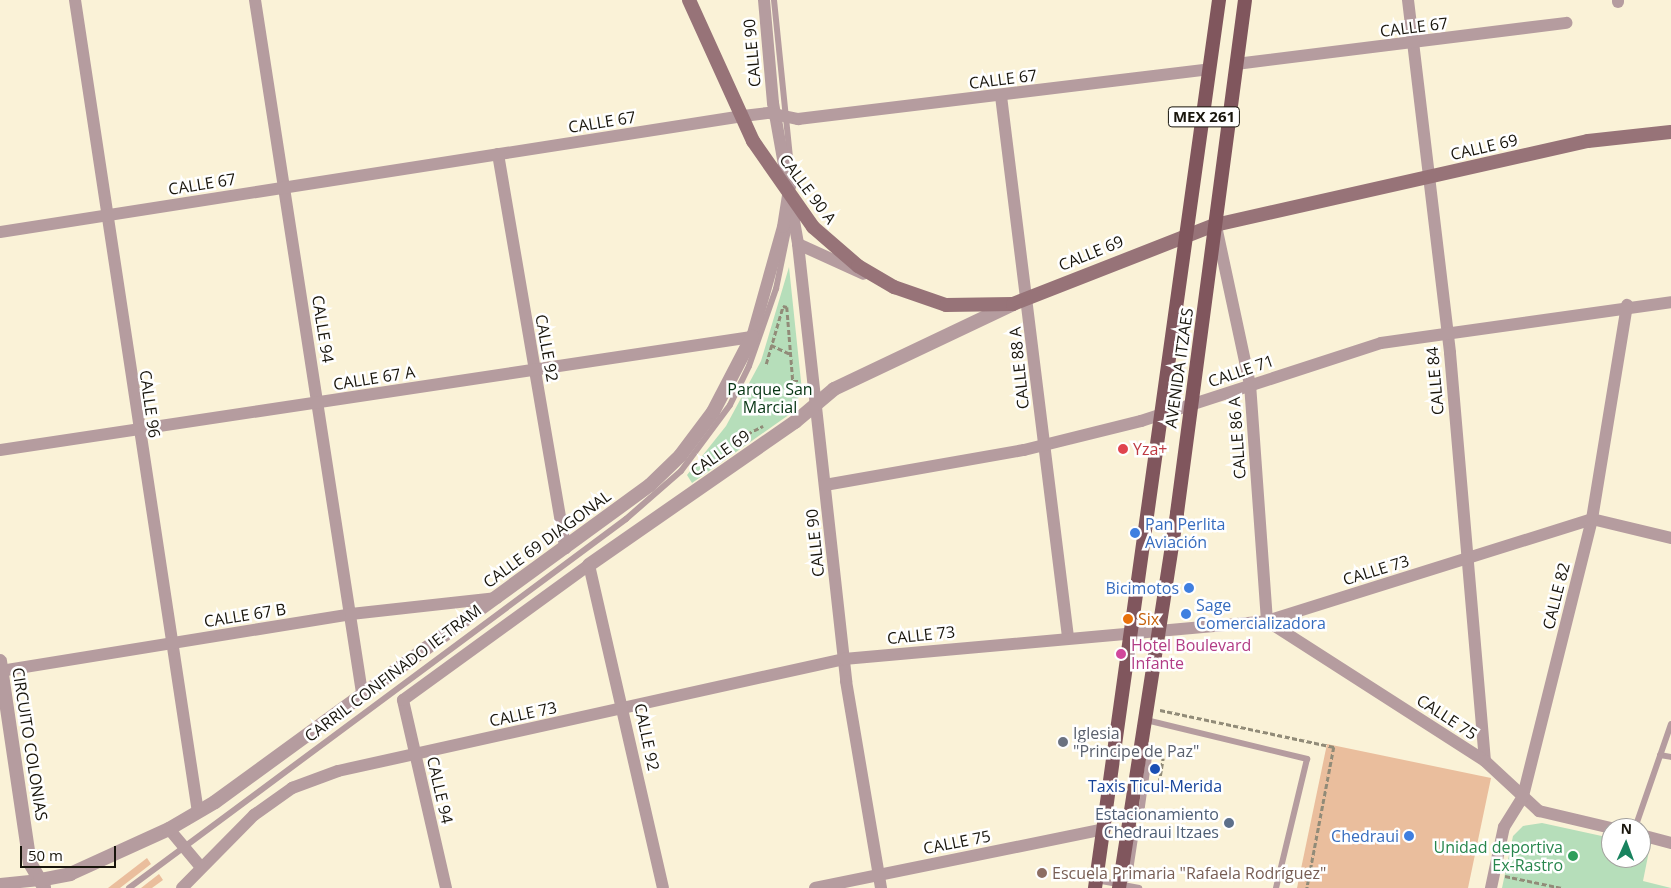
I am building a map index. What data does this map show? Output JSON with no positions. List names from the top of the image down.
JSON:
{
  "streets": {
    "main road": [
      "MEX 261",
      "CALLE 69",
      "CALLE 90 A",
      "AVENIDA ITZAES"
    ],
    "street": [
      "CALLE 67",
      "CALLE 90",
      "CALLE 94",
      "CALLE 92",
      "CALLE 88 A",
      "CALLE 71",
      "CALLE 67 A",
      "CALLE 84",
      "CALLE 96",
      "CALLE 86 A",
      "CALLE 69 DIAGONAL",
      "CALLE 73",
      "CALLE 82",
      "CALLE 67 B",
      "CALLE 75",
      "CIRCUITO COLONIAS"
    ],
    "lane": ["CARRIL CONFINADO IE-TRAM"]
  },
  "crossings": [
    ["CALLE 67", "CALLE 90"],
    ["CALLE 67", "CALLE 90 A"],
    ["CALLE 67", "CALLE 94"],
    ["CALLE 67", "CALLE 92"],
    ["CALLE 67", "CALLE 88 A"],
    ["CALLE 67", "AVENIDA ITZAES"],
    ["CALLE 67", "CALLE 84"],
    ["CALLE 67", "CALLE 96"],
    ["CALLE 90", "CALLE 69"],
    ["CALLE 90", "CALLE 90 A"],
    ["CALLE 90", "CALLE 71"],
    ["CALLE 90", "CALLE 69 DIAGONAL"],
    ["CALLE 90", "CALLE 73"],
    ["CALLE 90", "CARRIL CONFINADO IE-TRAM"],
    ["CALLE 90", "CALLE 75"],
    ["CALLE 69", "CALLE 90 A"],
    ["CALLE 69", "CALLE 94"],
    ["CALLE 69", "CALLE 92"],
    ["CALLE 69", "CALLE 88 A"],
    ["CALLE 69", "AVENIDA ITZAES"],
    ["CALLE 69", "CALLE 84"],
    ["CALLE 69", "CALLE 86 A"],
    ["CALLE 90 A", "CALLE 69 DIAGONAL"],
    ["CALLE 90 A", "CARRIL CONFINADO IE-TRAM"],
    ["CALLE 94", "CALLE 92"],
    ["CALLE 94", "CALLE 67 A"],
    ["CALLE 94", "CALLE 69 DIAGONAL"],
    ["CALLE 94", "CALLE 73"],
    ["CALLE 94", "CALLE 67 B"],
    ["CALLE 92", "CALLE 67 A"],
    ["CALLE 92", "CALLE 69 DIAGONAL"],
    ["CALLE 92", "CALLE 73"],
    ["CALLE 88 A", "CALLE 71"],
    ["CALLE 88 A", "CALLE 73"],
    ["AVENIDA ITZAES", "CALLE 71"],
    ["AVENIDA ITZAES", "CALLE 86 A"],
    ["AVENIDA ITZAES", "CALLE 73"],
    ["AVENIDA ITZAES", "CALLE 75"],
    ["CALLE 71", "CALLE 84"],
    ["CALLE 71", "CALLE 86 A"],
    ["CALLE 71", "CALLE 82"],
    ["CALLE 67 A", "CALLE 96"],
    ["CALLE 67 A", "CALLE 69 DIAGONAL"],
    ["CALLE 84", "CALLE 73"],
    ["CALLE 84", "CALLE 75"],
    ["CALLE 96", "CALLE 69 DIAGONAL"],
    ["CALLE 96", "CALLE 67 B"],
    ["CALLE 86 A", "CALLE 73"],
    ["CALLE 86 A", "CALLE 75"],
    ["CALLE 69 DIAGONAL", "CALLE 67 B"],
    ["CALLE 69 DIAGONAL", "CARRIL CONFINADO IE-TRAM"],
    ["CALLE 69 DIAGONAL", "CIRCUITO COLONIAS"],
    ["CALLE 73", "CALLE 82"],
    ["CALLE 73", "CALLE 75"],
    ["CALLE 82", "CALLE 75"],
    ["CALLE 67 B", "CIRCUITO COLONIAS"]
  ],
  "parks": ["Parque San Marcial"],
  "places": [
    "Yza+",
    "Pan Perlita Aviación",
    "Bicimotos",
    "Sage Comercializadora",
    "Six",
    "Hotel Boulevard Infante",
    "Iglesia \"Principe de Paz\"",
    "Taxis Ticul-Merida",
    "Estacionamiento Chedraui Itzaes",
    "Chedraui",
    "Unidad deportiva Ex-Rastro",
    "Escuela Primaria \"Rafaela Rodríguez\""
  ],
  "scale_bar": "50 m",
  "north": "top"
}
